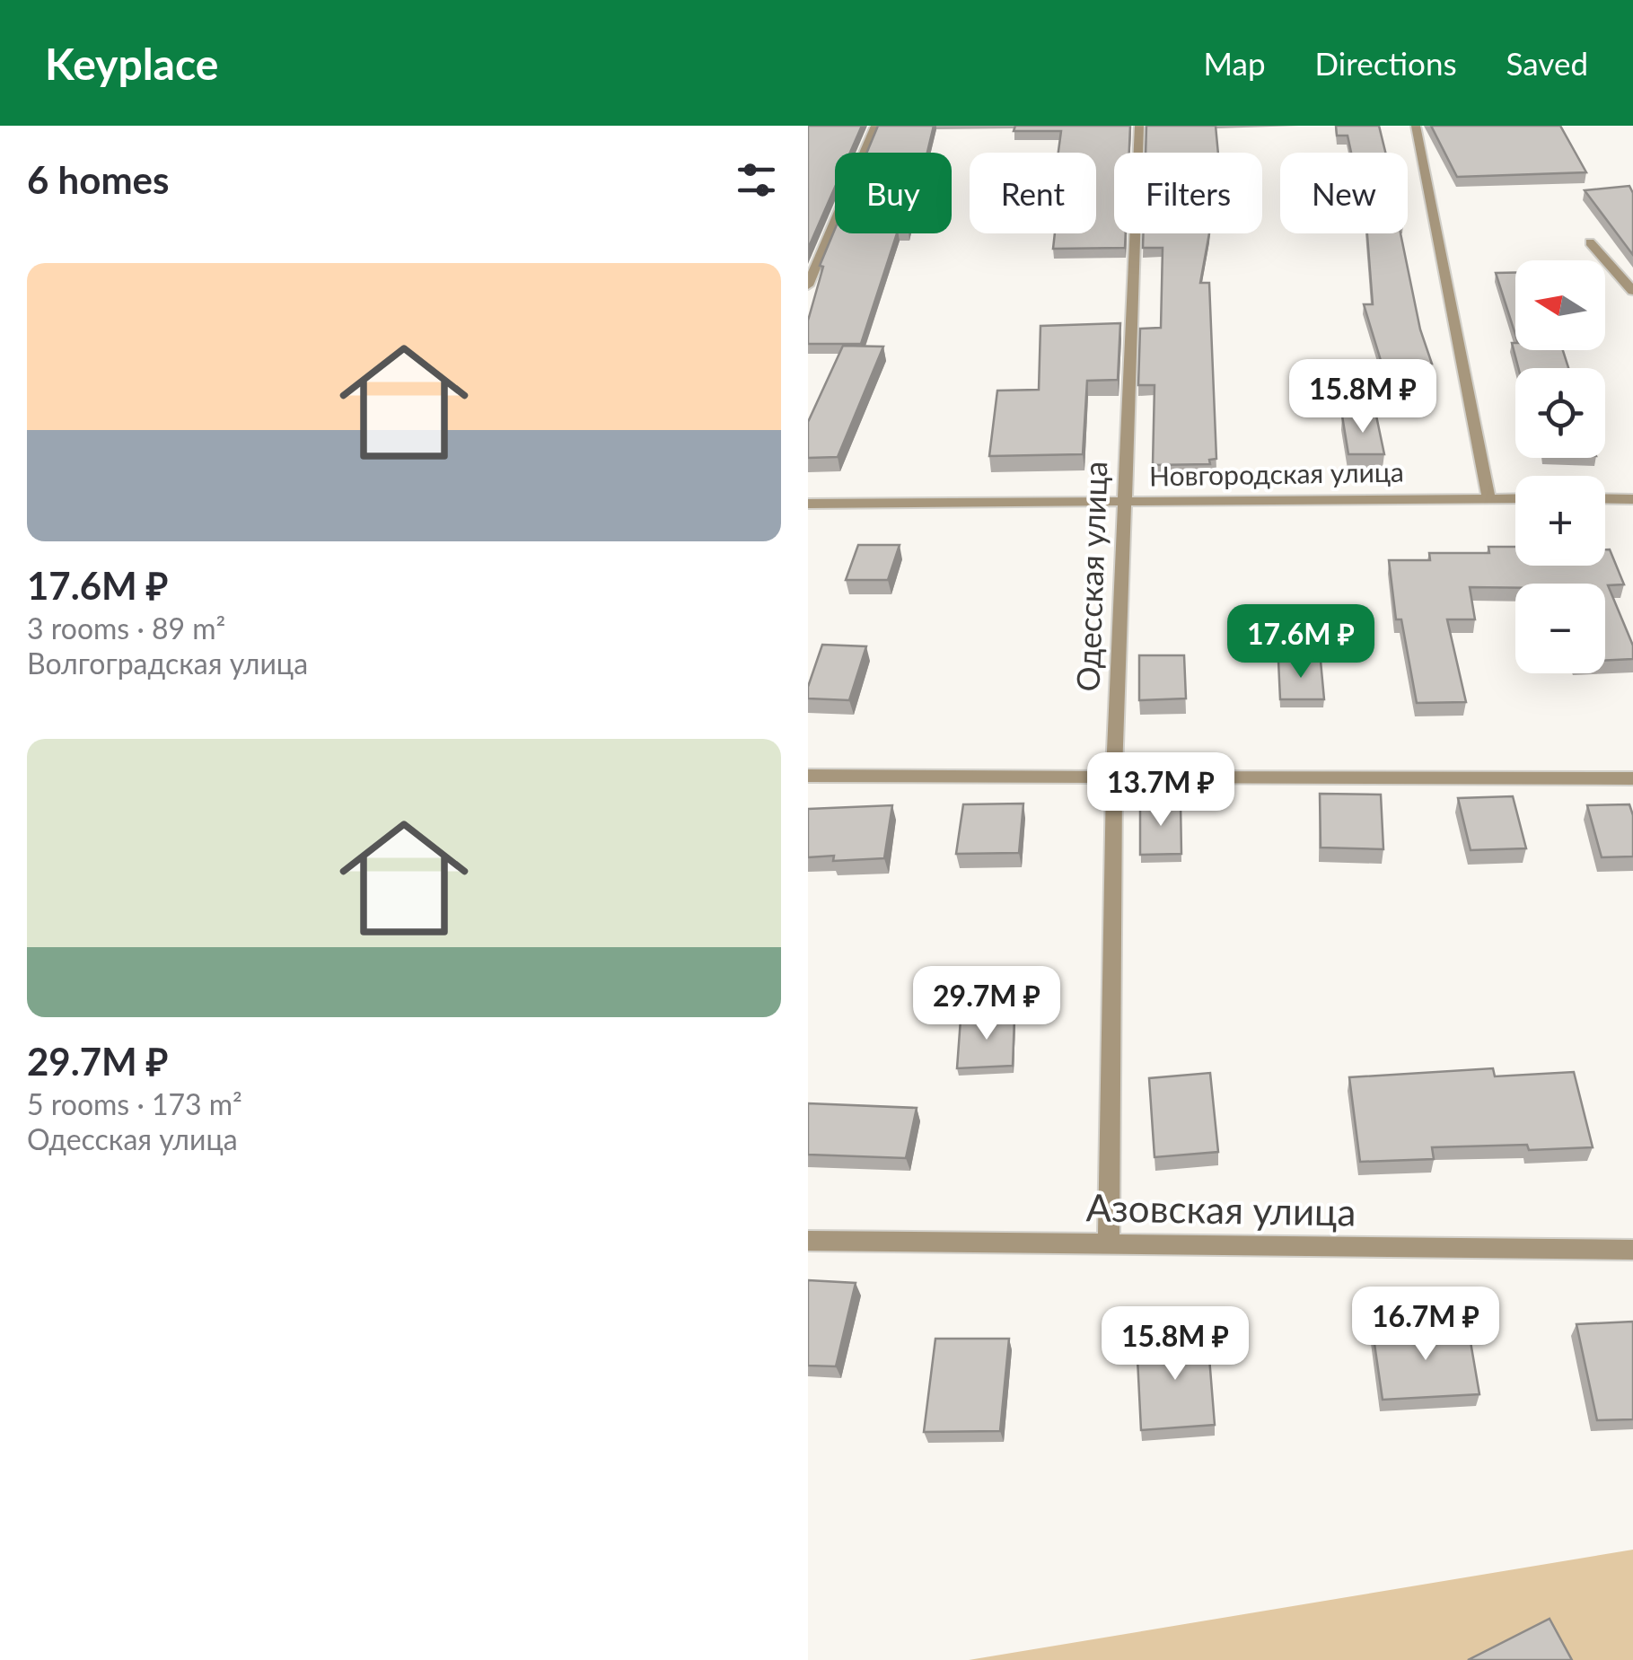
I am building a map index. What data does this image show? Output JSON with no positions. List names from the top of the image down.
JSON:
{
  "streets": {
    "street": ["Новгородская улица", "Одесская улица", "Азовская улица"]
  },
  "crossings": [
    ["Новгородская улица", "Одесская улица"],
    ["Одесская улица", "Азовская улица"]
  ],
  "north": "left",
  "page": {
    "header": "Keyplace",
    "nav": ["Map", "Directions", "Saved"],
    "heading": "6 homes",
    "chip": [
      "Buy",
      "Rent",
      "Filters",
      "New"
    ],
    "list": [
      {
        "name": "17.6M ₽",
        "note": "3 rooms · 89 m² · Волгоградская улица"
      },
      {
        "name": "29.7M ₽",
        "note": "5 rooms · 173 m² · Одесская улица"
      }
    ],
    "map_buttons": ["+", "−"],
    "price": [
      "15.8M ₽",
      "17.6M ₽",
      "13.7M ₽",
      "29.7M ₽",
      "16.7M ₽",
      "15.8M ₽"
    ]
  }
}
